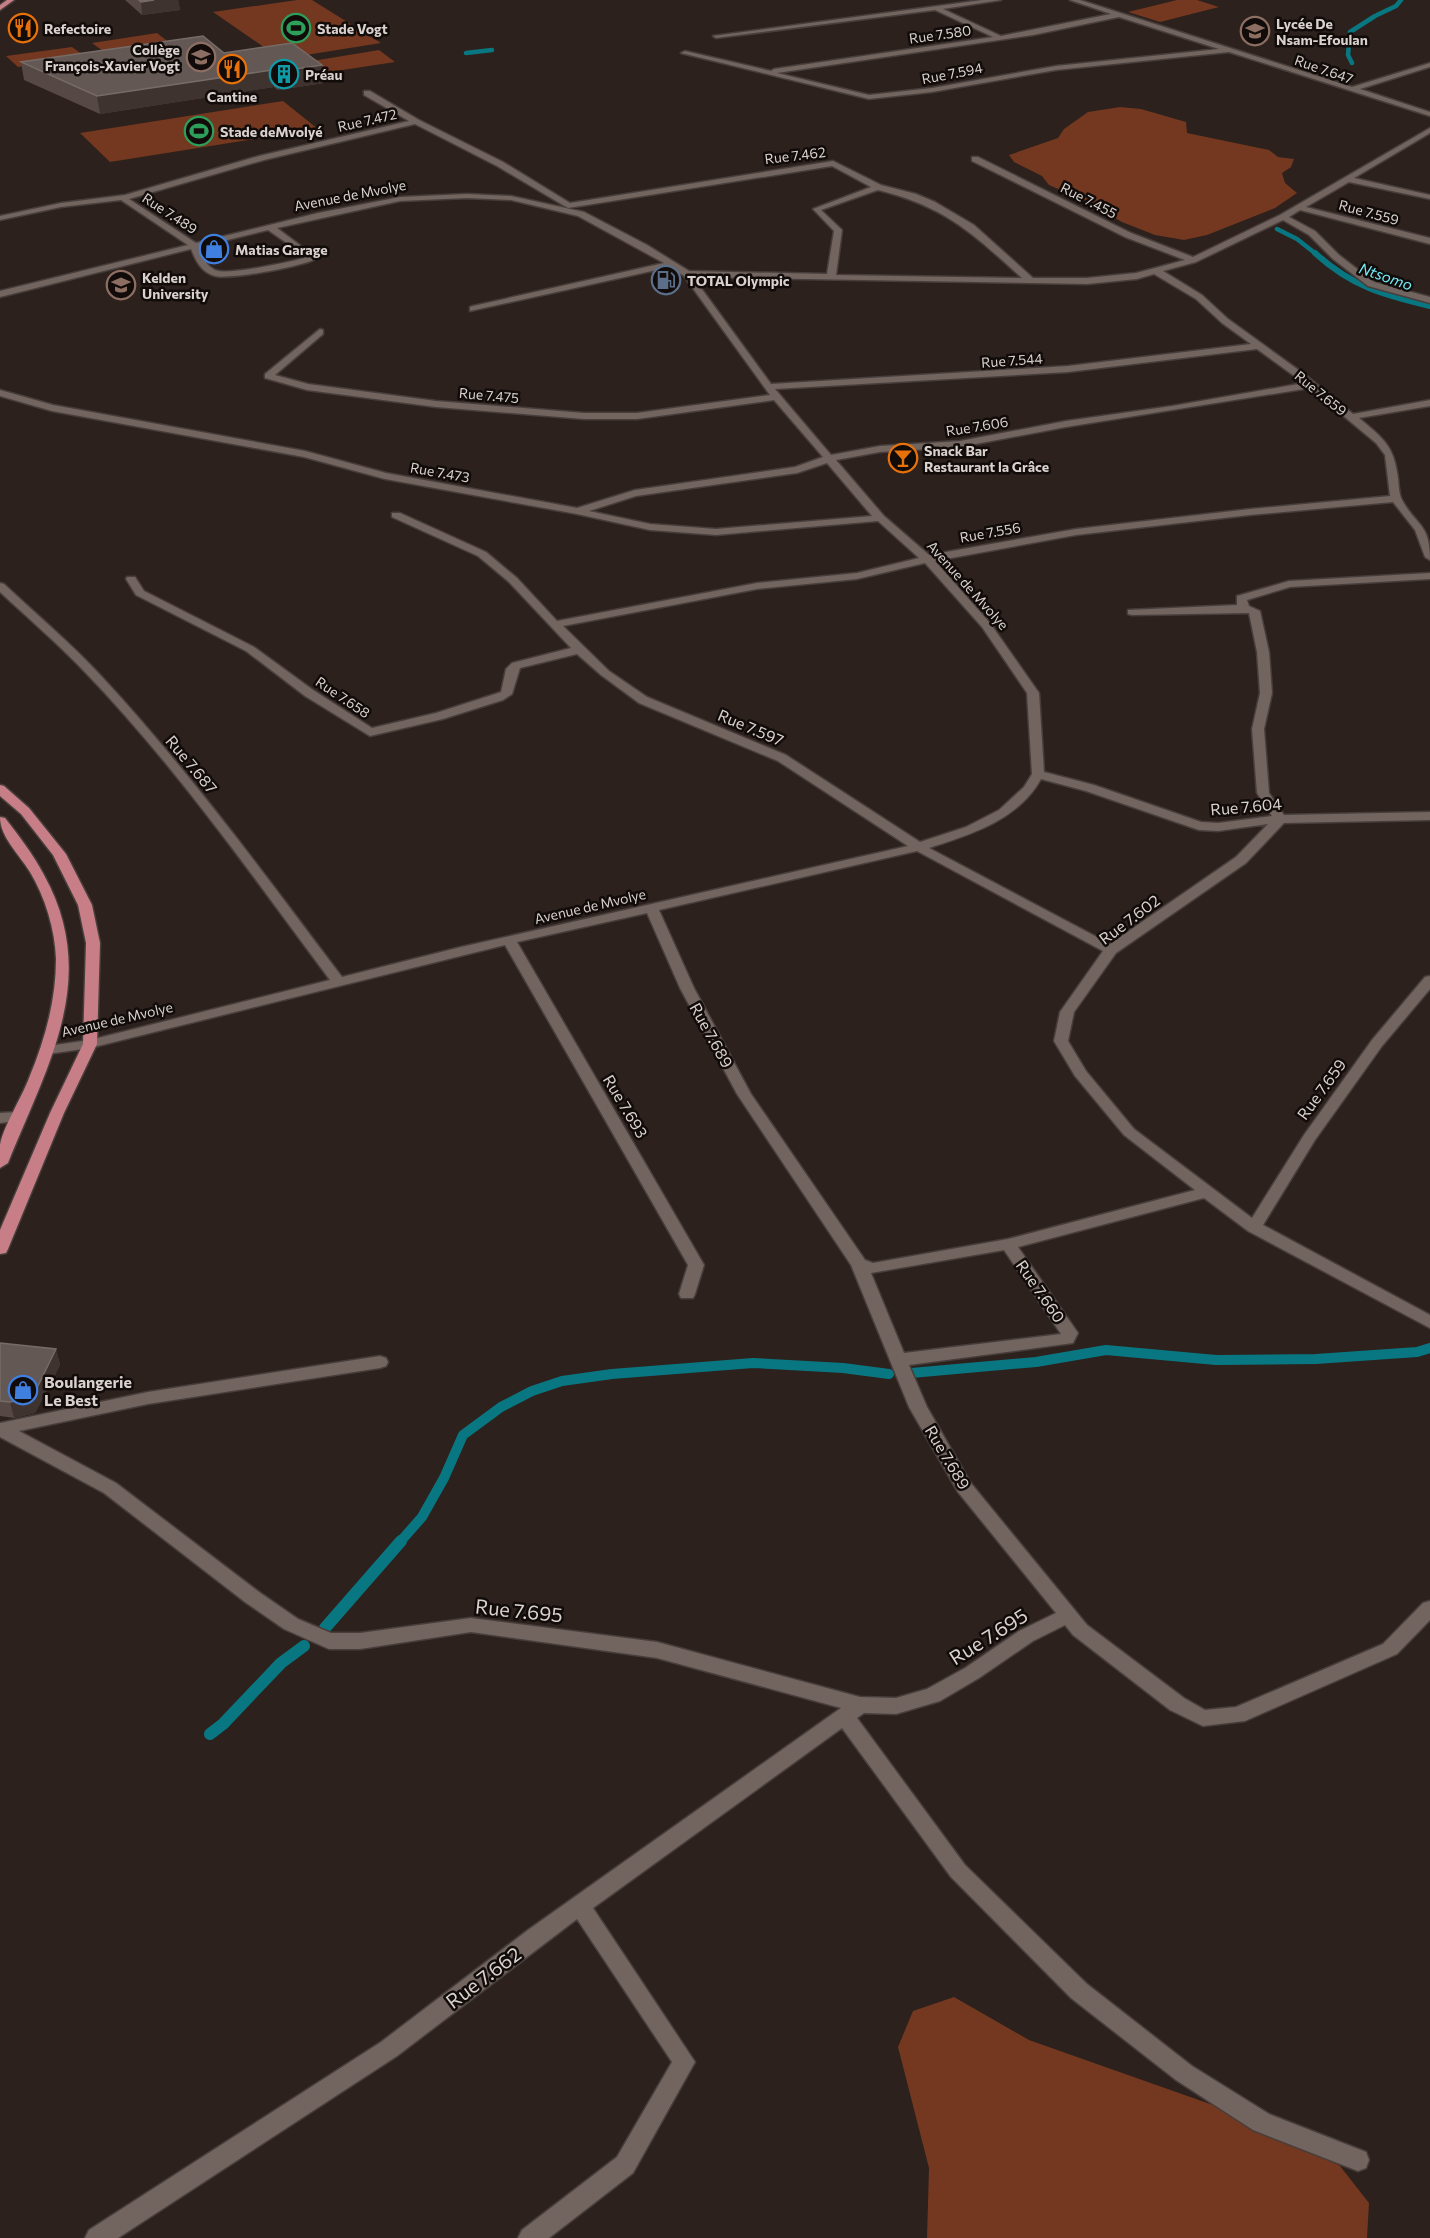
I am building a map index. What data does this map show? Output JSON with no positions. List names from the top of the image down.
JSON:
{
  "streets": {
    "street": [
      "Rue 7.580",
      "Rue 7.647",
      "Rue 7.594",
      "Rue 7.472",
      "Rue 7.462",
      "Avenue de Mvolye",
      "Rue 7.455",
      "Rue 7.559",
      "Rue 7.489",
      "Rue 7.544",
      "Rue 7.659",
      "Rue 7.475",
      "Rue 7.606",
      "Rue 7.473",
      "Rue 7.556",
      "Rue 7.658",
      "Rue 7.597",
      "Rue 7.687",
      "Rue 7.604",
      "Rue 7.602",
      "Rue 7.689",
      "Rue 7.693",
      "Rue 7.660",
      "Rue 7.695",
      "Rue 7.662"
    ]
  },
  "crossings": [
    ["Rue 7.580", "Rue 7.647"],
    ["Rue 7.580", "Rue 7.594"],
    ["Rue 7.647", "Rue 7.594"],
    ["Rue 7.472", "Rue 7.462"],
    ["Rue 7.472", "Avenue de Mvolye"],
    ["Rue 7.472", "Rue 7.489"],
    ["Avenue de Mvolye", "Rue 7.489"],
    ["Avenue de Mvolye", "Rue 7.544"],
    ["Avenue de Mvolye", "Rue 7.475"],
    ["Avenue de Mvolye", "Rue 7.606"],
    ["Avenue de Mvolye", "Rue 7.473"],
    ["Avenue de Mvolye", "Rue 7.556"],
    ["Avenue de Mvolye", "Rue 7.597"],
    ["Avenue de Mvolye", "Rue 7.687"],
    ["Avenue de Mvolye", "Rue 7.604"],
    ["Avenue de Mvolye", "Rue 7.689"],
    ["Avenue de Mvolye", "Rue 7.693"],
    ["Rue 7.544", "Rue 7.659"],
    ["Rue 7.659", "Rue 7.606"],
    ["Rue 7.659", "Rue 7.556"],
    ["Rue 7.659", "Rue 7.602"],
    ["Rue 7.606", "Rue 7.473"],
    ["Rue 7.556", "Rue 7.597"],
    ["Rue 7.658", "Rue 7.597"],
    ["Rue 7.597", "Rue 7.602"],
    ["Rue 7.604", "Rue 7.602"],
    ["Rue 7.602", "Rue 7.660"],
    ["Rue 7.689", "Rue 7.660"],
    ["Rue 7.689", "Rue 7.695"],
    ["Rue 7.695", "Rue 7.662"]
  ],
  "water": ["Ntsomo"],
  "places": {
    "restaurant": ["Refectoire", "Cantine"],
    "sports": ["Stade Vogt", "Stade deMvolyé"],
    "school or university": ["Lycée De Nsam-Efoulan", "Collège François-Xavier Vogt", "Kelden University"],
    "building": ["Préau"],
    "shop": ["Matias Garage", "Boulangerie Le Best"],
    "fuel station": ["TOTAL Olympic"],
    "bar": ["Snack Bar Restaurant la Grâce"]
  }
}
